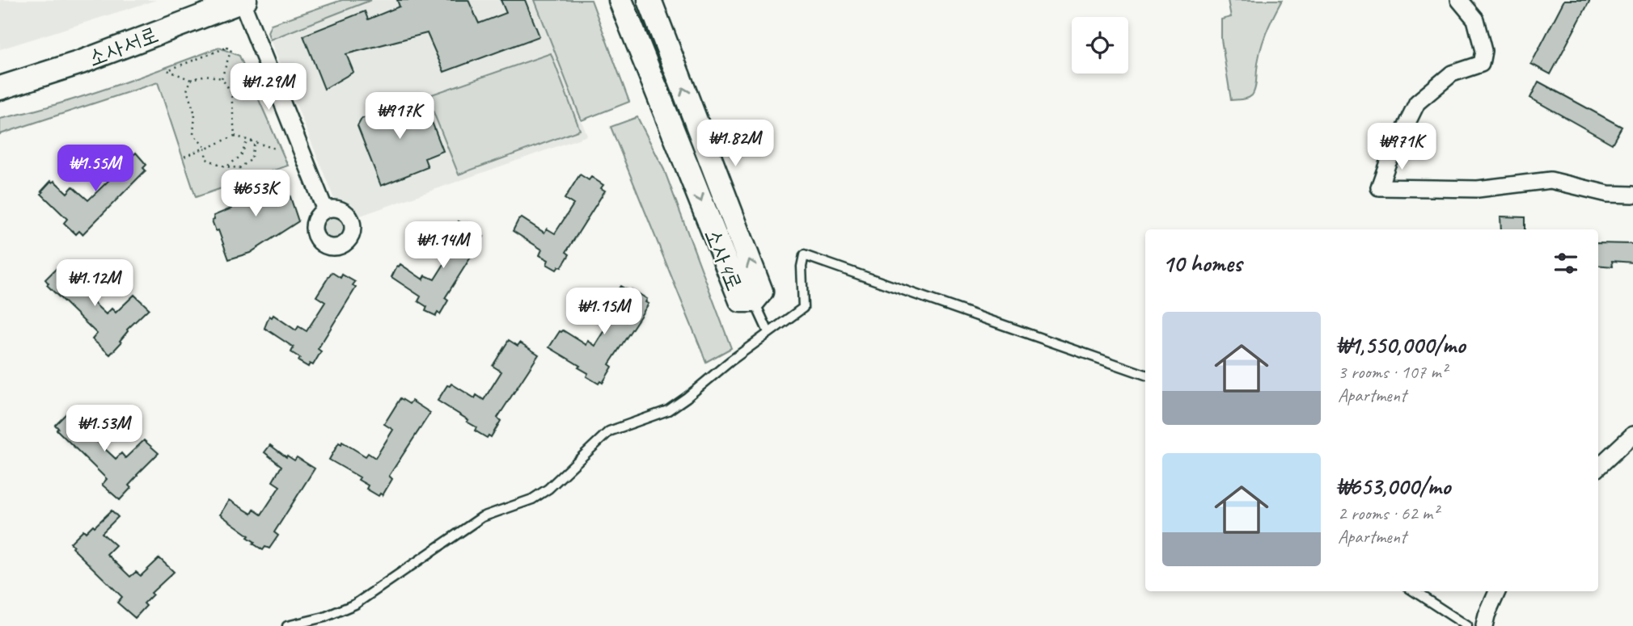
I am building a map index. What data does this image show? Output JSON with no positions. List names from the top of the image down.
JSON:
{
  "streets": {
    "main road": ["소사서로", "소사4로"]
  },
  "page": {
    "price": [
      "₩1.29M",
      "₩917K",
      "₩1.82M",
      "₩971K",
      "₩1.55M",
      "₩653K",
      "₩1.14M",
      "₩1.12M",
      "₩1.15M",
      "₩1.53M"
    ],
    "heading": "10 homes",
    "list": [
      {
        "name": "₩1,550,000/mo",
        "note": "3 rooms · 107 m² · Apartment"
      },
      {
        "name": "₩653,000/mo",
        "note": "2 rooms · 62 m² · Apartment"
      }
    ]
  }
}
